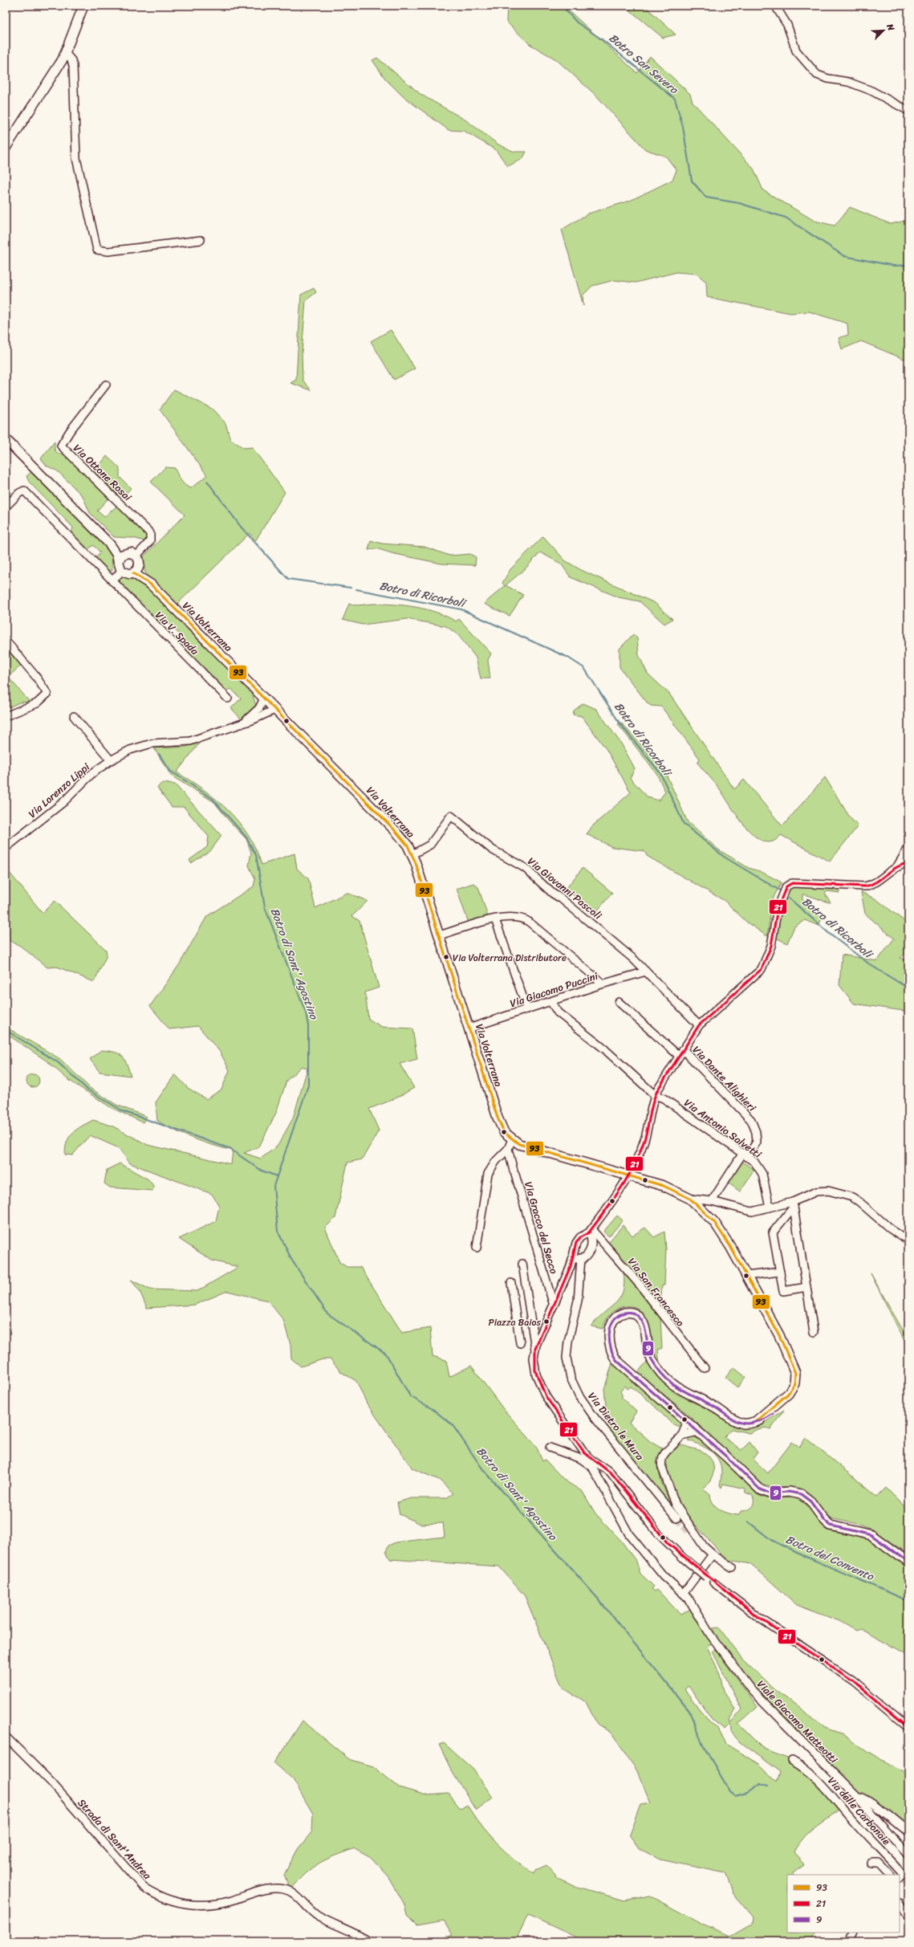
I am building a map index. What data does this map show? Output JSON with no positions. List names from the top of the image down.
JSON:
{
  "streets": {
    "main road": ["Via Volterrana"],
    "street": [
      "Via Ottone Rosai",
      "Via V. Spada",
      "Via Lorenzo Lippi",
      "Via Giovanni Pascoli",
      "Via Giacomo Puccini",
      "Via Dante Alighieri",
      "Via Antonio Salvetti",
      "Via Gracco del Secco",
      "Via San Francesco",
      "Via Dietro le Mura",
      "Viale Giacomo Matteotti",
      "Via delle Carbonaie",
      "Strada di Sant'Andrea"
    ]
  },
  "crossings": [
    ["Via Ottone Rosai", "Via Volterrana"],
    ["Via Volterrana", "Via Lorenzo Lippi"],
    ["Via Volterrana", "Via Giovanni Pascoli"],
    ["Via Volterrana", "Via Giacomo Puccini"],
    ["Via Giovanni Pascoli", "Via Giacomo Puccini"],
    ["Via Giacomo Puccini", "Via Antonio Salvetti"],
    ["Via Dante Alighieri", "Via Antonio Salvetti"]
  ],
  "water": [
    "Botro San Severo",
    "Botro di Ricorboli",
    "Botro di Sant' Agostino",
    "Botro del Convento"
  ],
  "places": ["Via Volterrana Distributore", "Piazza Baios"],
  "lines": ["transit line 93", "transit line 21", "transit line 9"],
  "legend": ["93", "21", "9"],
  "north": "top right"
}
